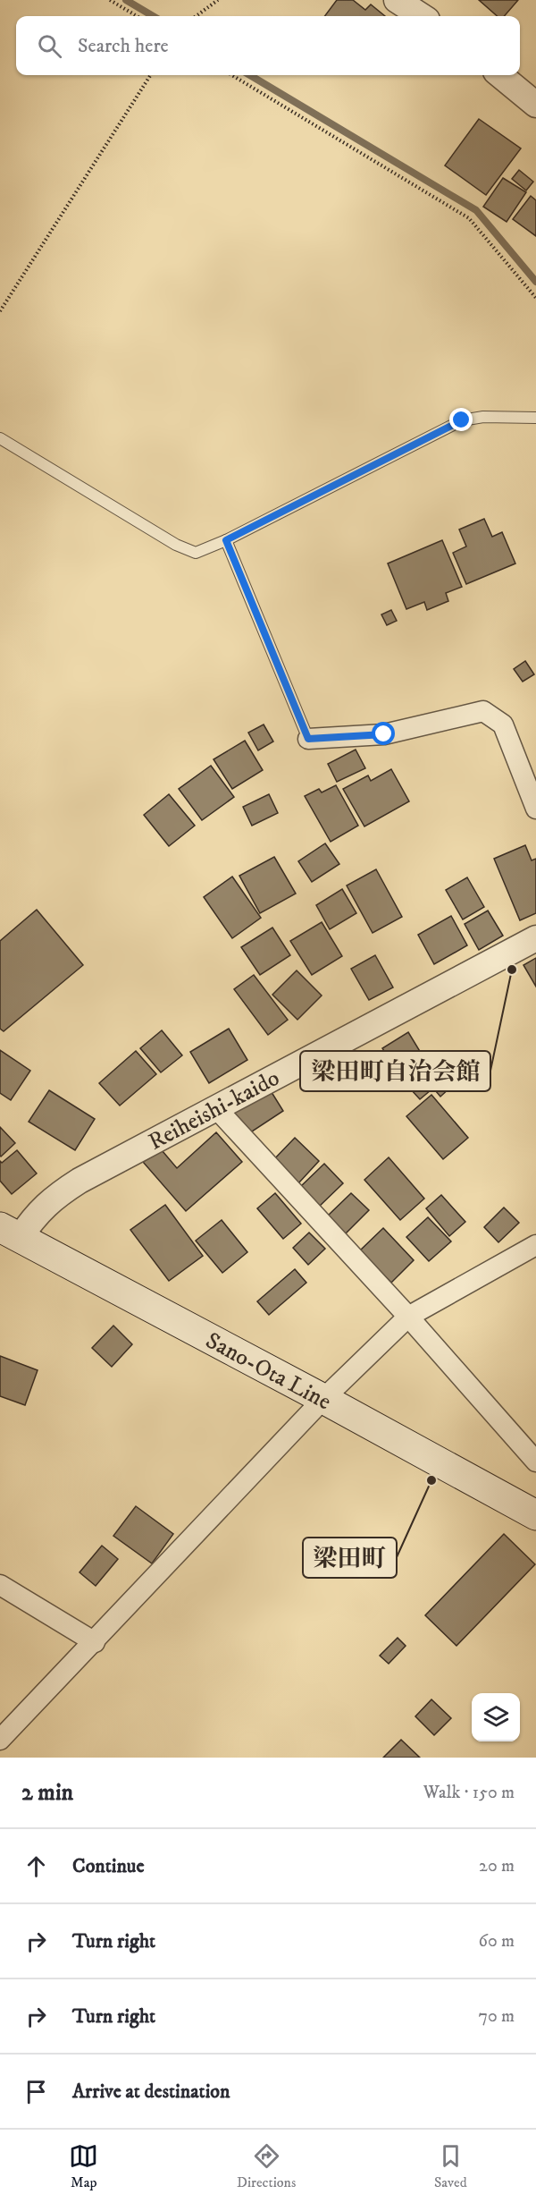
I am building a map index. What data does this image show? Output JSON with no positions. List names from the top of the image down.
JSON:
{
  "streets": {
    "main road": ["Sano-Ota Line"],
    "street": ["Reiheishi-kaido"]
  },
  "crossings": [
    ["Reiheishi-kaido", "Sano-Ota Line"]
  ],
  "places": ["梁田町自治会館", "梁田町"],
  "page": {
    "search": "Search here",
    "heading": ["2 min", "Walk · 150 m"],
    "list": [
      ["Continue", "20 m"],
      ["Turn right", "60 m"],
      ["Turn right", "70 m"],
      "Arrive at destination"
    ],
    "nav": ["Map", "Directions", "Saved"]
  }
}
